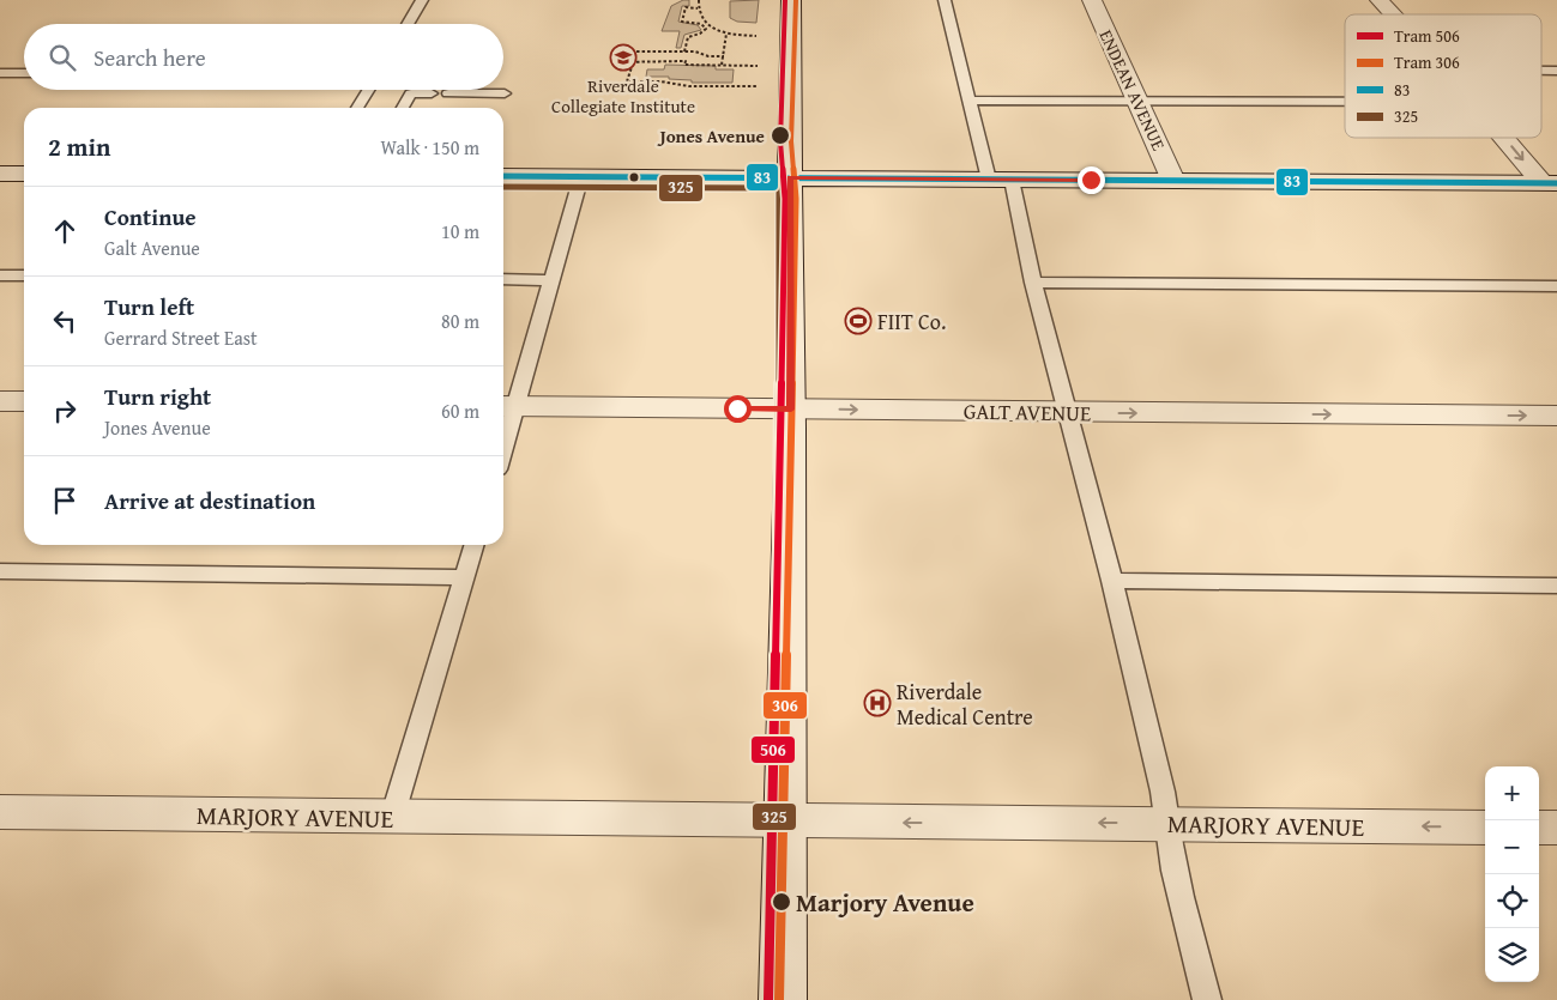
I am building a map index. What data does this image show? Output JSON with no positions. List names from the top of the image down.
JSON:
{
  "streets": {
    "street": ["ENDEAN AVENUE", "GALT AVENUE", "MARJORY AVENUE"]
  },
  "one_way": ["MARJORY AVENUE"],
  "places": {
    "school or university": ["Riverdale Collegiate Institute"],
    "other": ["Jones Avenue", "Marjory Avenue"],
    "sports": ["FIIT Co."],
    "hospital": ["Riverdale Medical Centre"]
  },
  "lines": [
    "tram line 506",
    "tram line 306",
    "transit line 83",
    "transit line 325"
  ],
  "legend": [
    "Tram 506",
    "Tram 306",
    "83",
    "325"
  ],
  "page": {
    "search": "Search here",
    "heading": ["2 min", "Walk · 150 m"],
    "list": [
      ["Continue", "Galt Avenue", "10 m"],
      ["Turn left", "Gerrard Street East", "80 m"],
      ["Turn right", "Jones Avenue", "60 m"],
      "Arrive at destination"
    ],
    "map_buttons": ["+", "−"]
  }
}
